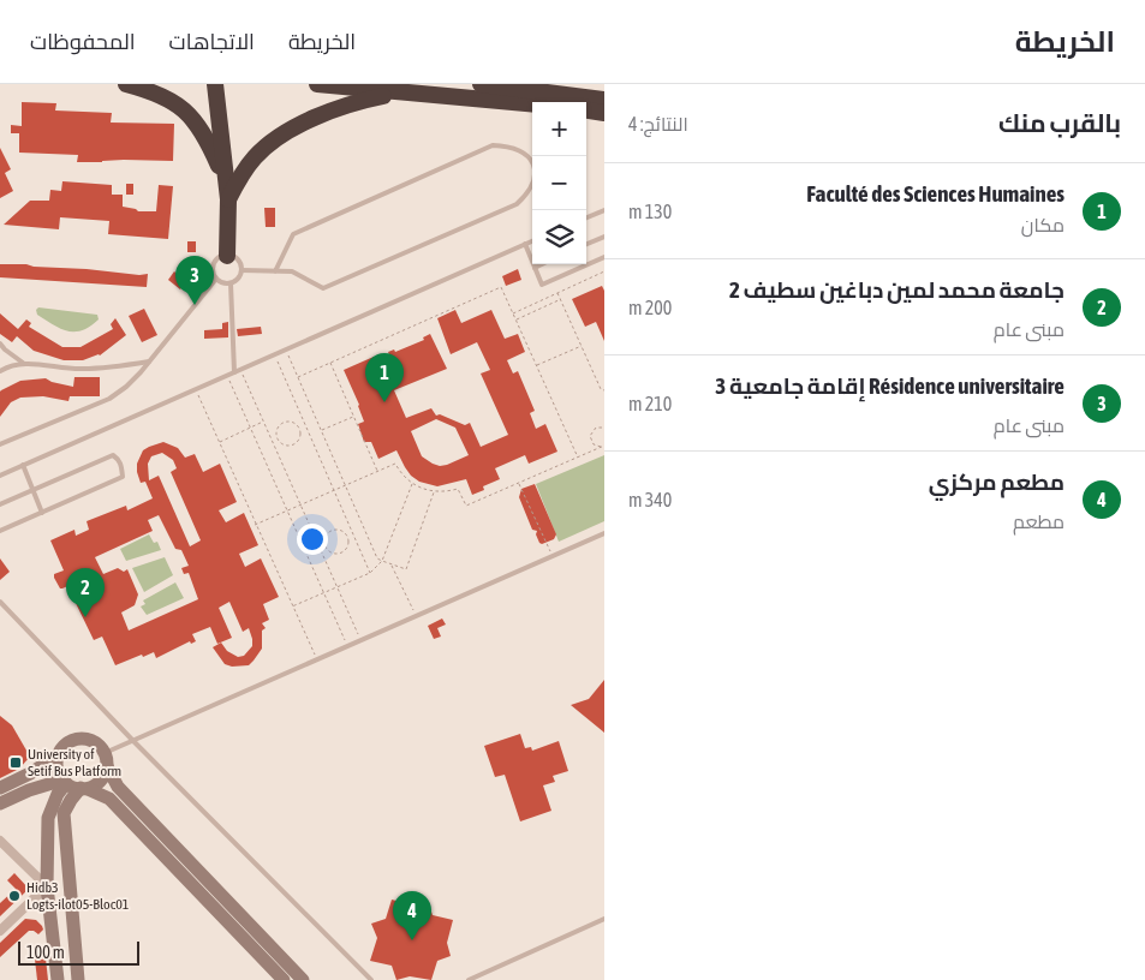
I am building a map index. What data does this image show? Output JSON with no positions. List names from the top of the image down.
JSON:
{
  "places": {
    "transit": ["University of Setif Bus Platform"],
    "other": ["Hidb3 Logts-ilot05-Bloc01"]
  },
  "scale_bar": "100 m",
  "page": {
    "header": "الخريطة",
    "nav": ["الخريطة", "الاتجاهات", "المحفوظات"],
    "heading": ["بالقرب منك", "النتائج: 4"],
    "map_buttons": ["+", "−"],
    "list": [
      {
        "mark": "1",
        "name": "Faculté des Sciences Humaines",
        "note": "مكان",
        "value": "130 m"
      },
      {
        "mark": "2",
        "name": "جامعة محمد لمين دباغين سطيف 2",
        "note": "مبنى عام",
        "value": "200 m"
      },
      {
        "mark": "3",
        "name": "Résidence universitaire إقامة جامعية 3",
        "note": "مبنى عام",
        "value": "210 m"
      },
      {
        "mark": "4",
        "name": "مطعم مركزي",
        "note": "مطعم",
        "value": "340 m"
      }
    ],
    "pins": [
      "3",
      "1",
      "2",
      "4"
    ],
    "scale": "100 m"
  }
}
